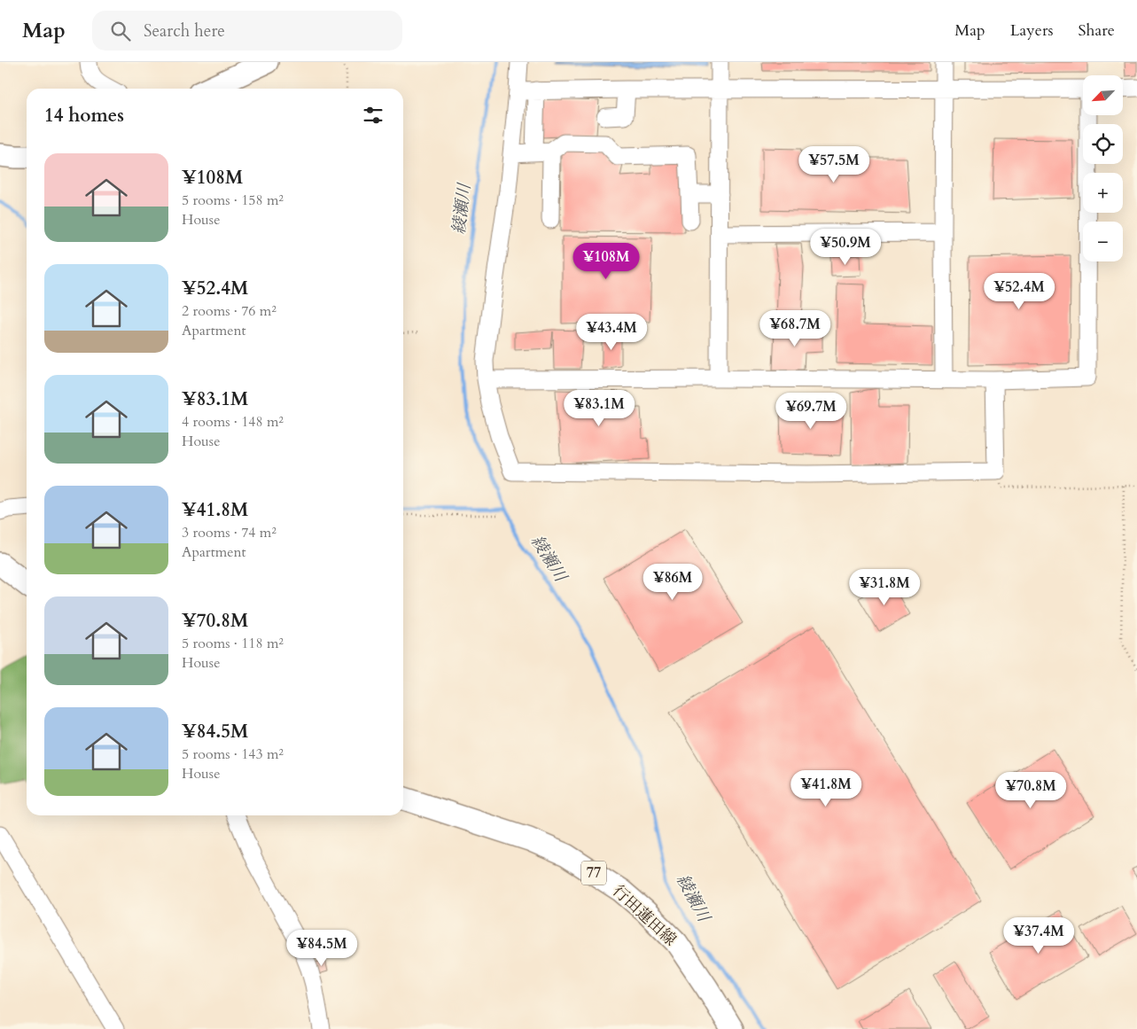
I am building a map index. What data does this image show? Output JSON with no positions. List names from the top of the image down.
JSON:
{
  "streets": {
    "main road": ["77", "行田蓮田線"]
  },
  "water": ["綾瀬川"],
  "north": "bottom left",
  "page": {
    "header": "Map",
    "search": "Search here",
    "nav": ["Map", "Layers", "Share"],
    "map_buttons": ["+", "−"],
    "heading": "14 homes",
    "list": [
      {
        "name": "¥108M",
        "note": "5 rooms · 158 m² · House"
      },
      {
        "name": "¥52.4M",
        "note": "2 rooms · 76 m² · Apartment"
      },
      {
        "name": "¥83.1M",
        "note": "4 rooms · 148 m² · House"
      },
      {
        "name": "¥41.8M",
        "note": "3 rooms · 74 m² · Apartment"
      },
      {
        "name": "¥70.8M",
        "note": "5 rooms · 118 m² · House"
      },
      {
        "name": "¥84.5M",
        "note": "5 rooms · 143 m² · House"
      }
    ],
    "price": [
      "¥57.5M",
      "¥50.9M",
      "¥108M",
      "¥52.4M",
      "¥68.7M",
      "¥43.4M",
      "¥83.1M",
      "¥69.7M",
      "¥86M",
      "¥31.8M",
      "¥41.8M",
      "¥70.8M",
      "¥37.4M",
      "¥84.5M"
    ]
  }
}
